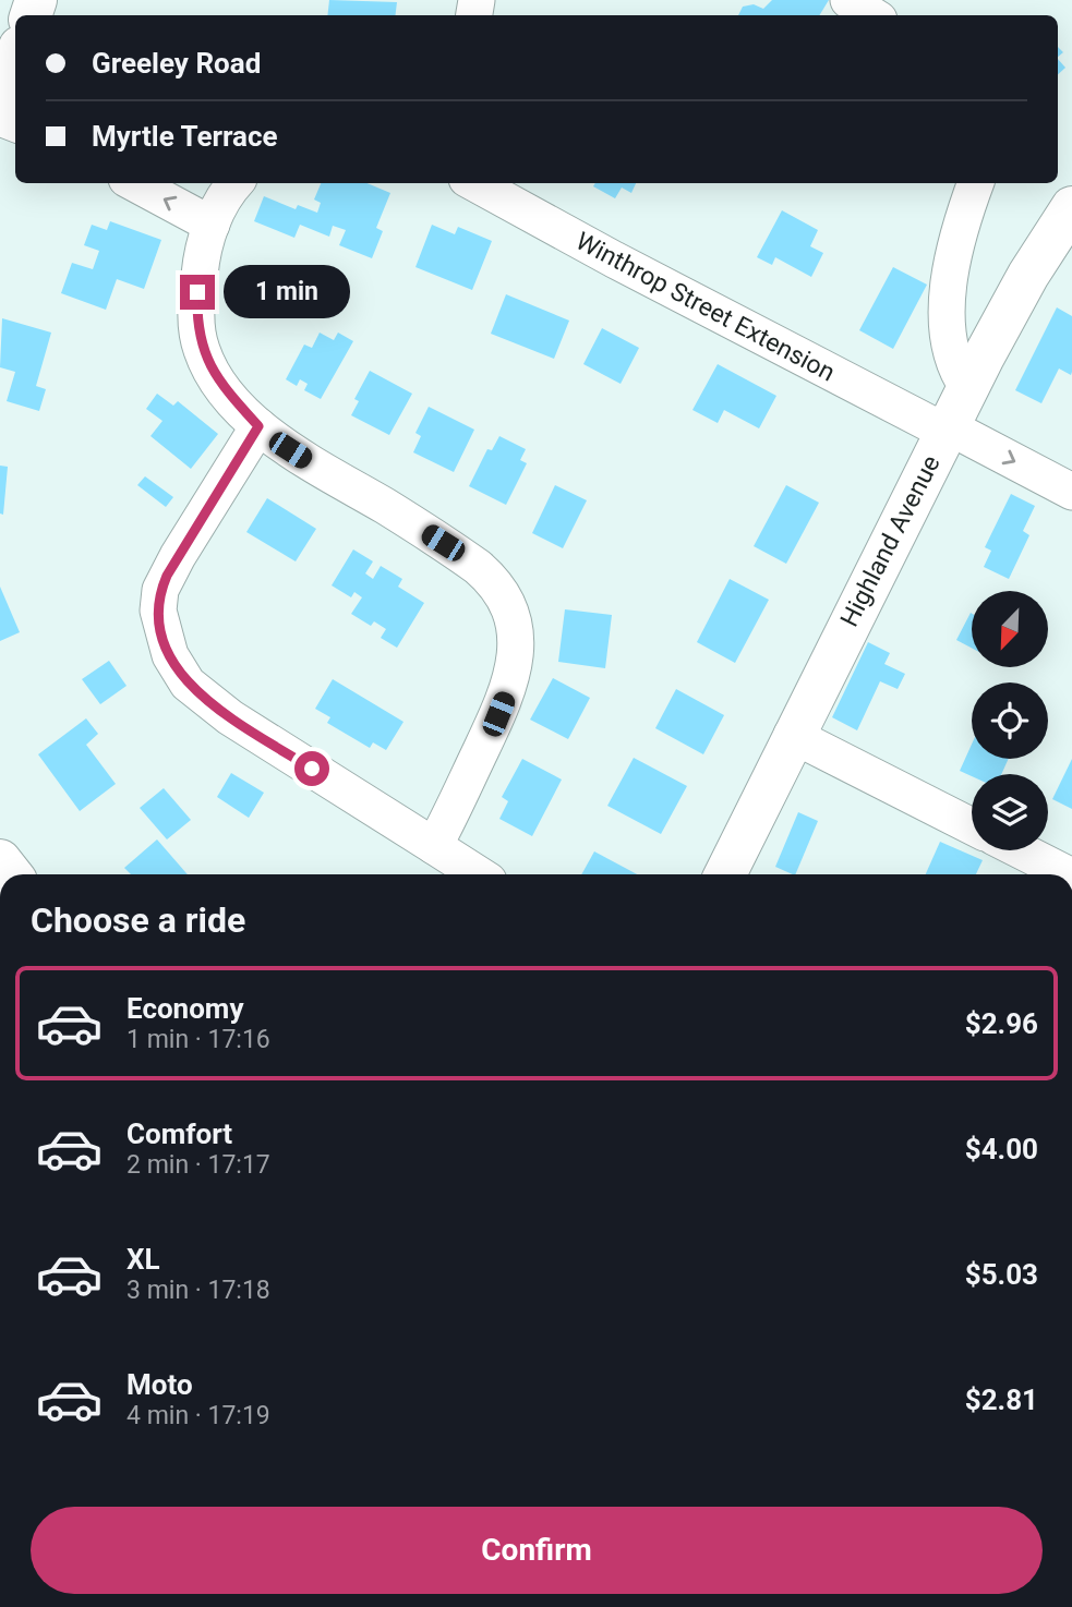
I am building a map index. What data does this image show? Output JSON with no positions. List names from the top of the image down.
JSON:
{
  "streets": {
    "main road": ["Highland Avenue"],
    "street": ["Winthrop Street Extension"]
  },
  "crossings": [
    ["Winthrop Street Extension", "Highland Avenue"]
  ],
  "north": "bottom left",
  "page": {
    "banner": ["Greeley Road", "Myrtle Terrace"],
    "bubble": "1 min",
    "heading": "Choose a ride",
    "list": [
      {
        "name": "Economy",
        "note": "1 min · 17:16",
        "value": "$2.96"
      },
      {
        "name": "Comfort",
        "note": "2 min · 17:17",
        "value": "$4.00"
      },
      {
        "name": "XL",
        "note": "3 min · 17:18",
        "value": "$5.03"
      },
      {
        "name": "Moto",
        "note": "4 min · 17:19",
        "value": "$2.81"
      }
    ],
    "buttons": "Confirm"
  }
}
